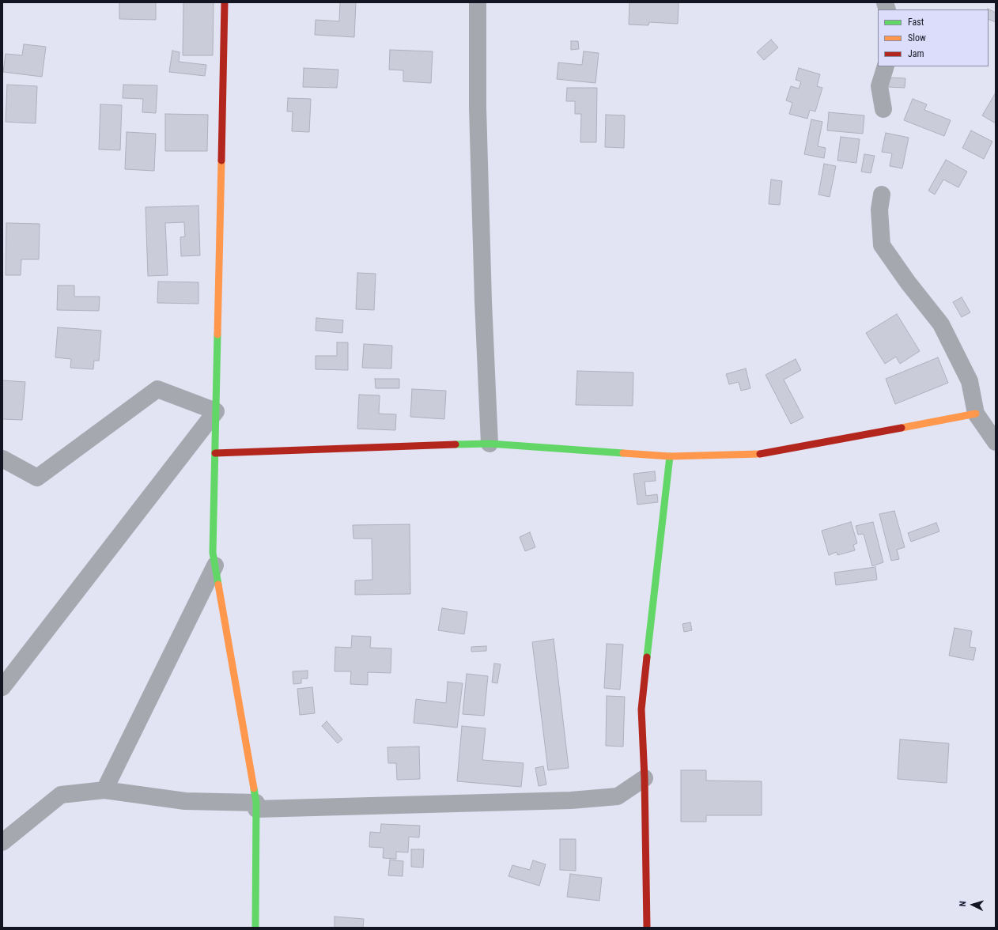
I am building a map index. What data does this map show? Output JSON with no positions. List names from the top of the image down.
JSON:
{
  "legend": ["Fast", "Slow", "Jam"],
  "north": "left"
}
